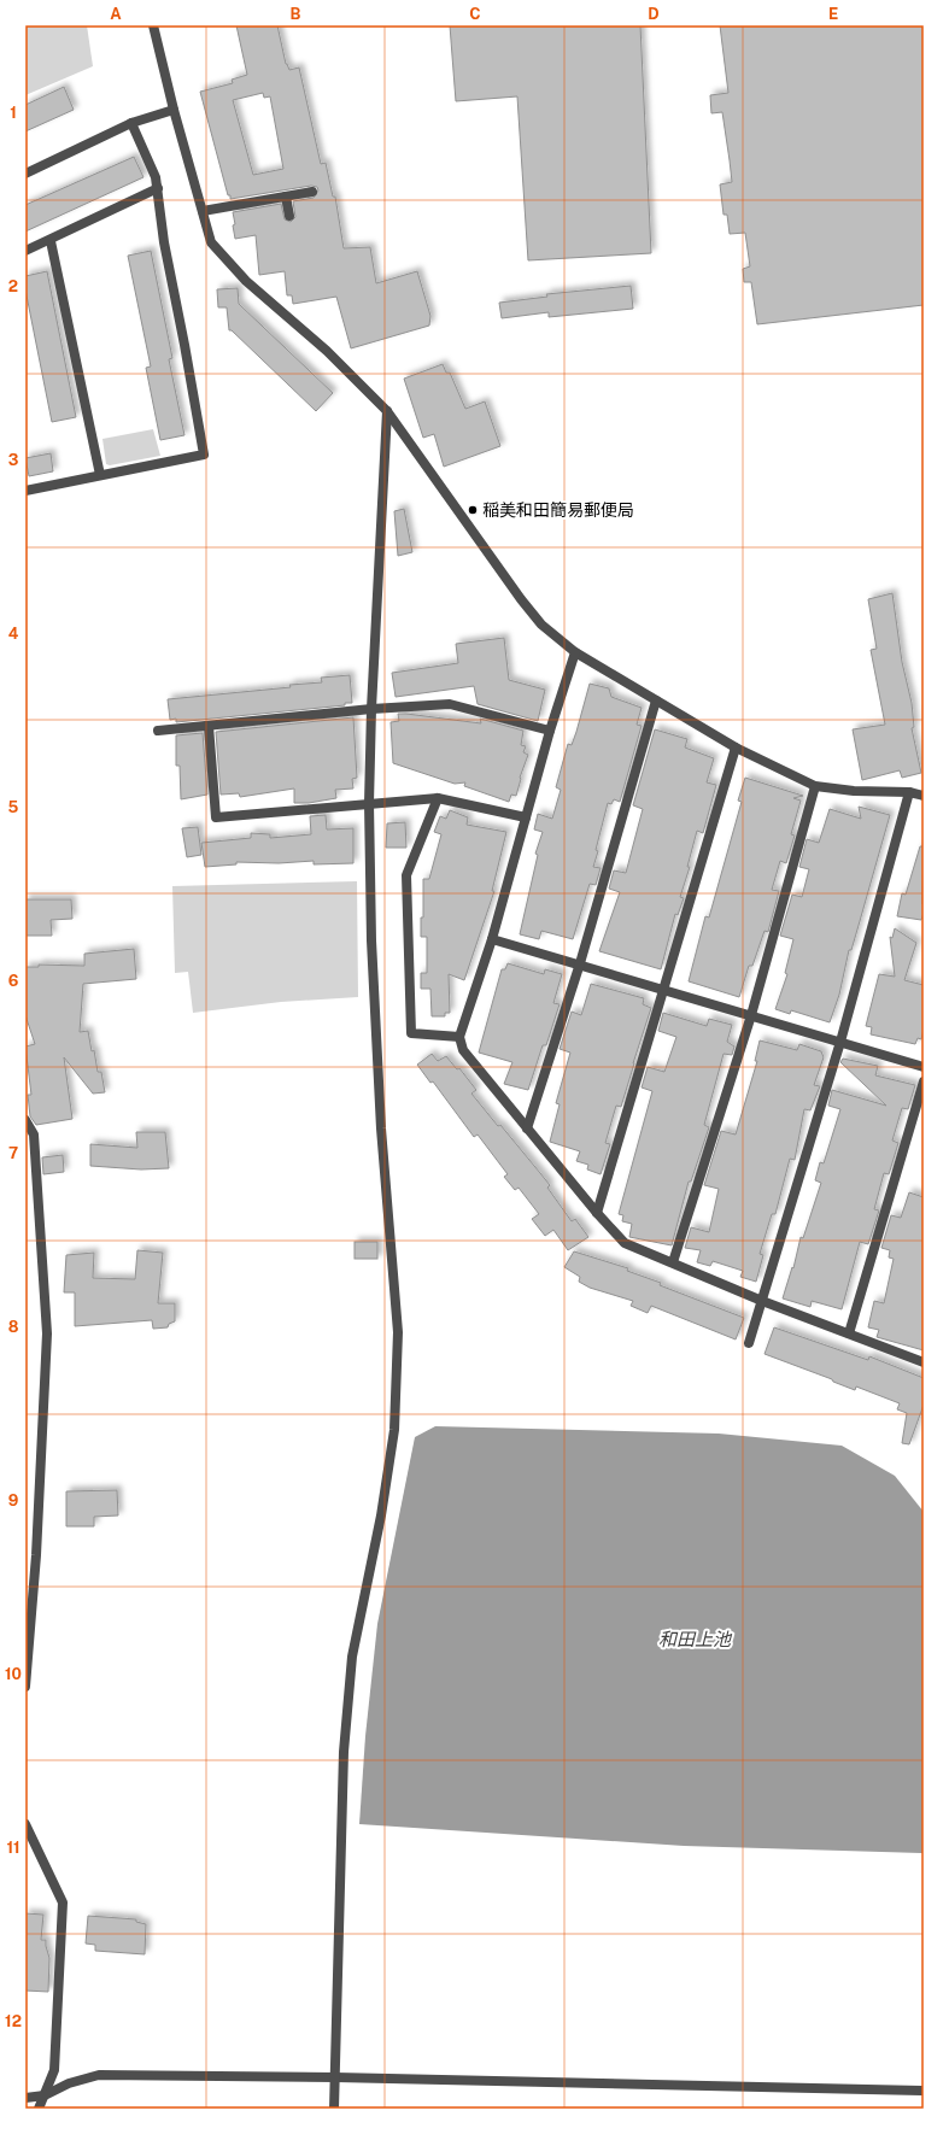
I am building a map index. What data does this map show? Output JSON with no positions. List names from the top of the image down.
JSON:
{
  "water": ["和田上池"],
  "places": ["稲美和田簡易郵便局"],
  "grid": {
    "columns": [
      "A",
      "B",
      "C",
      "D",
      "E"
    ],
    "rows": [
      "1",
      "2",
      "3",
      "4",
      "5",
      "6",
      "7",
      "8",
      "9",
      "10",
      "11",
      "12"
    ]
  }
}
